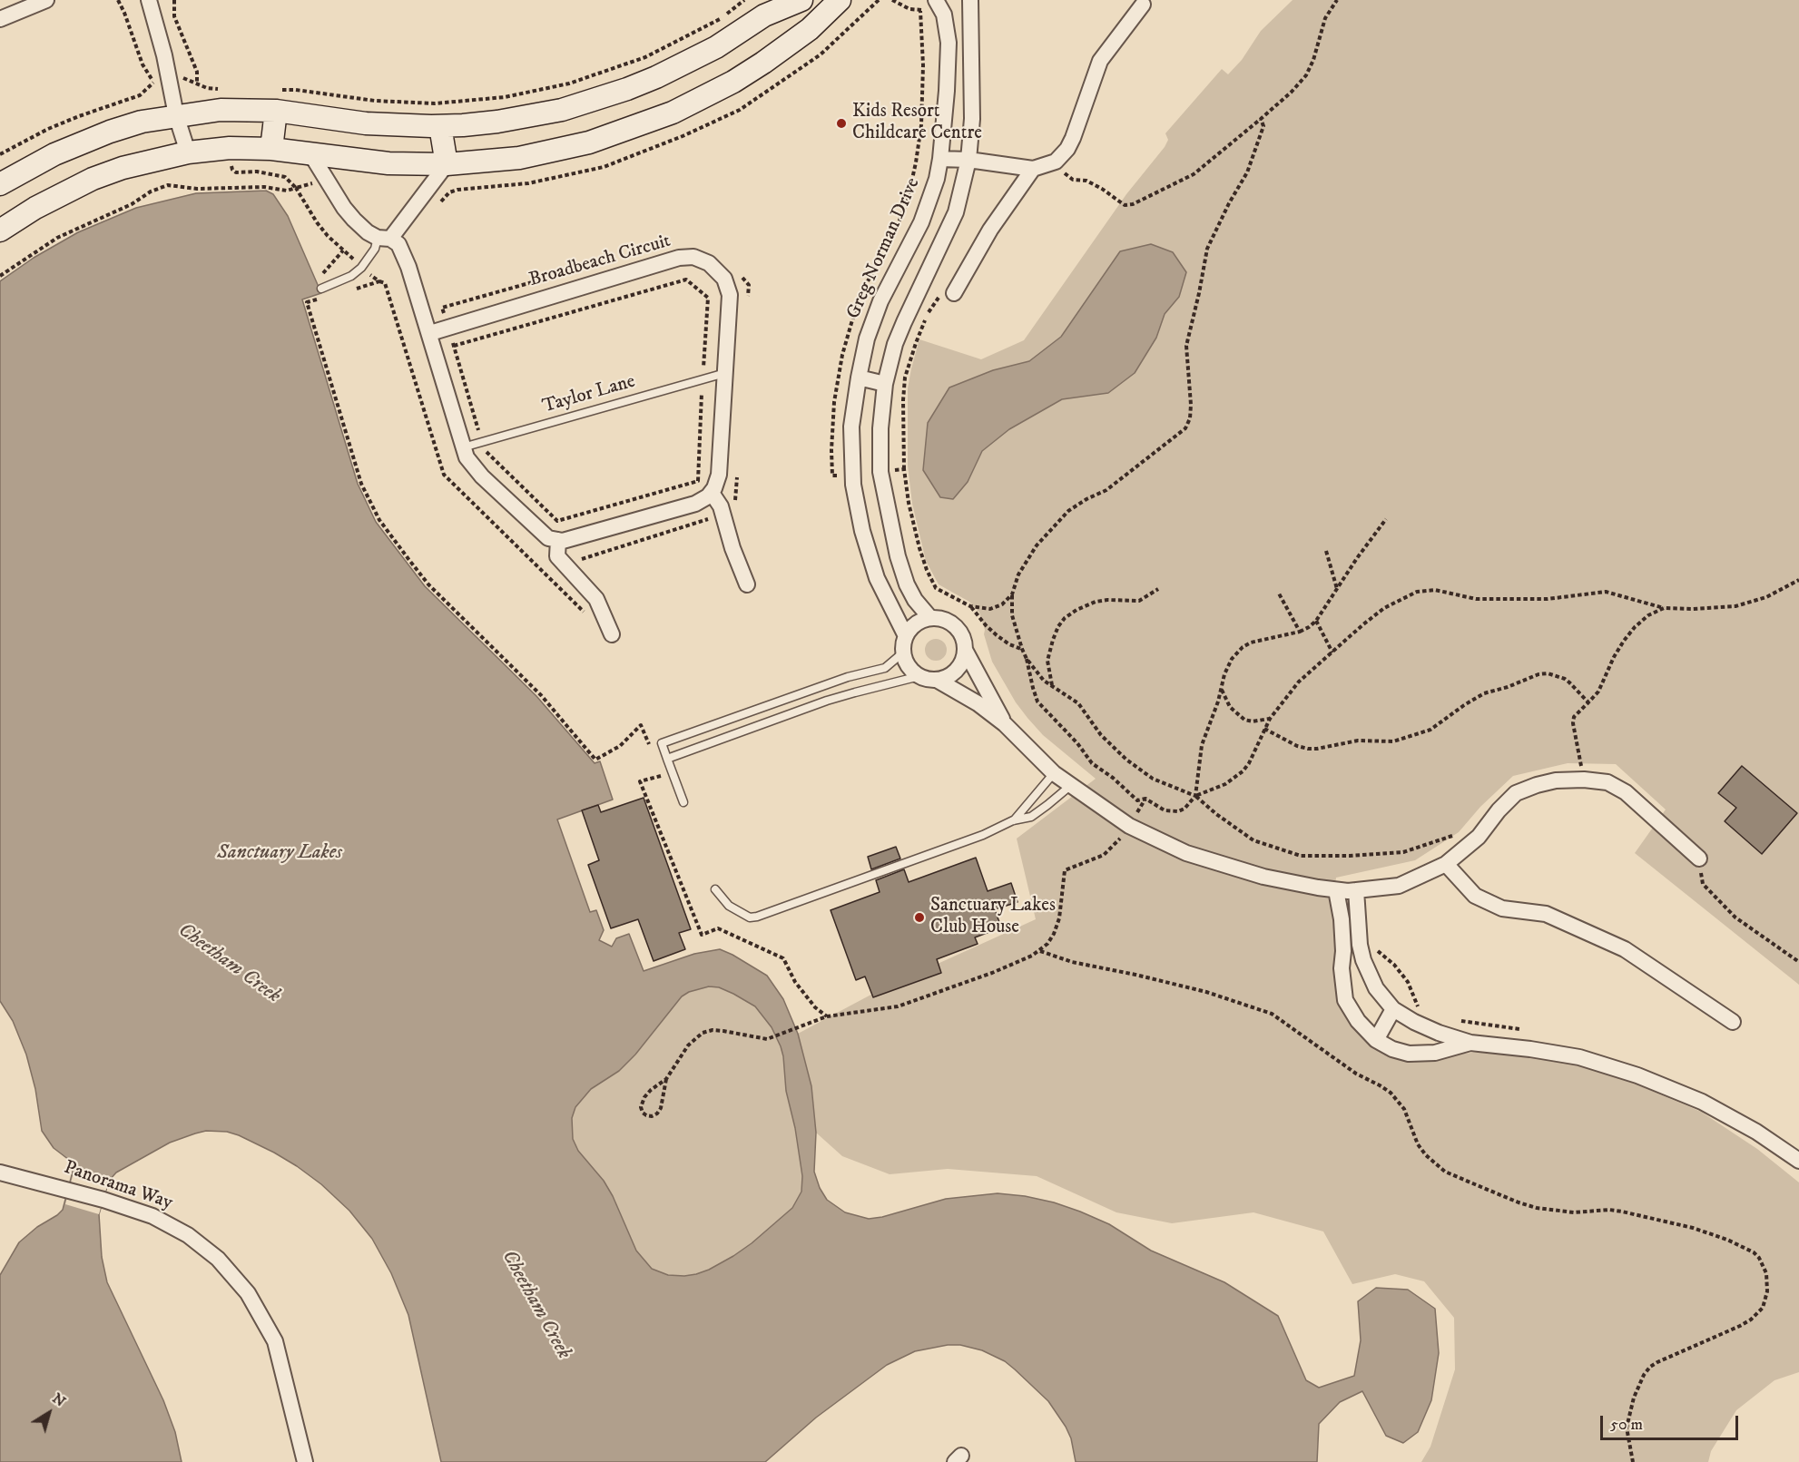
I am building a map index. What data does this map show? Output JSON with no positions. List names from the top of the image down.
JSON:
{
  "streets": {
    "street": ["Greg Norman Drive", "Broadbeach Circuit", "Panorama Way"],
    "lane": ["Taylor Lane"]
  },
  "crossings": [
    ["Broadbeach Circuit", "Taylor Lane"]
  ],
  "water": ["Sanctuary Lakes", "Cheetham Creek"],
  "places": ["Kids Resort Childcare Centre", "Sanctuary Lakes Club House"],
  "scale_bar": "50 m",
  "north": "top right"
}
